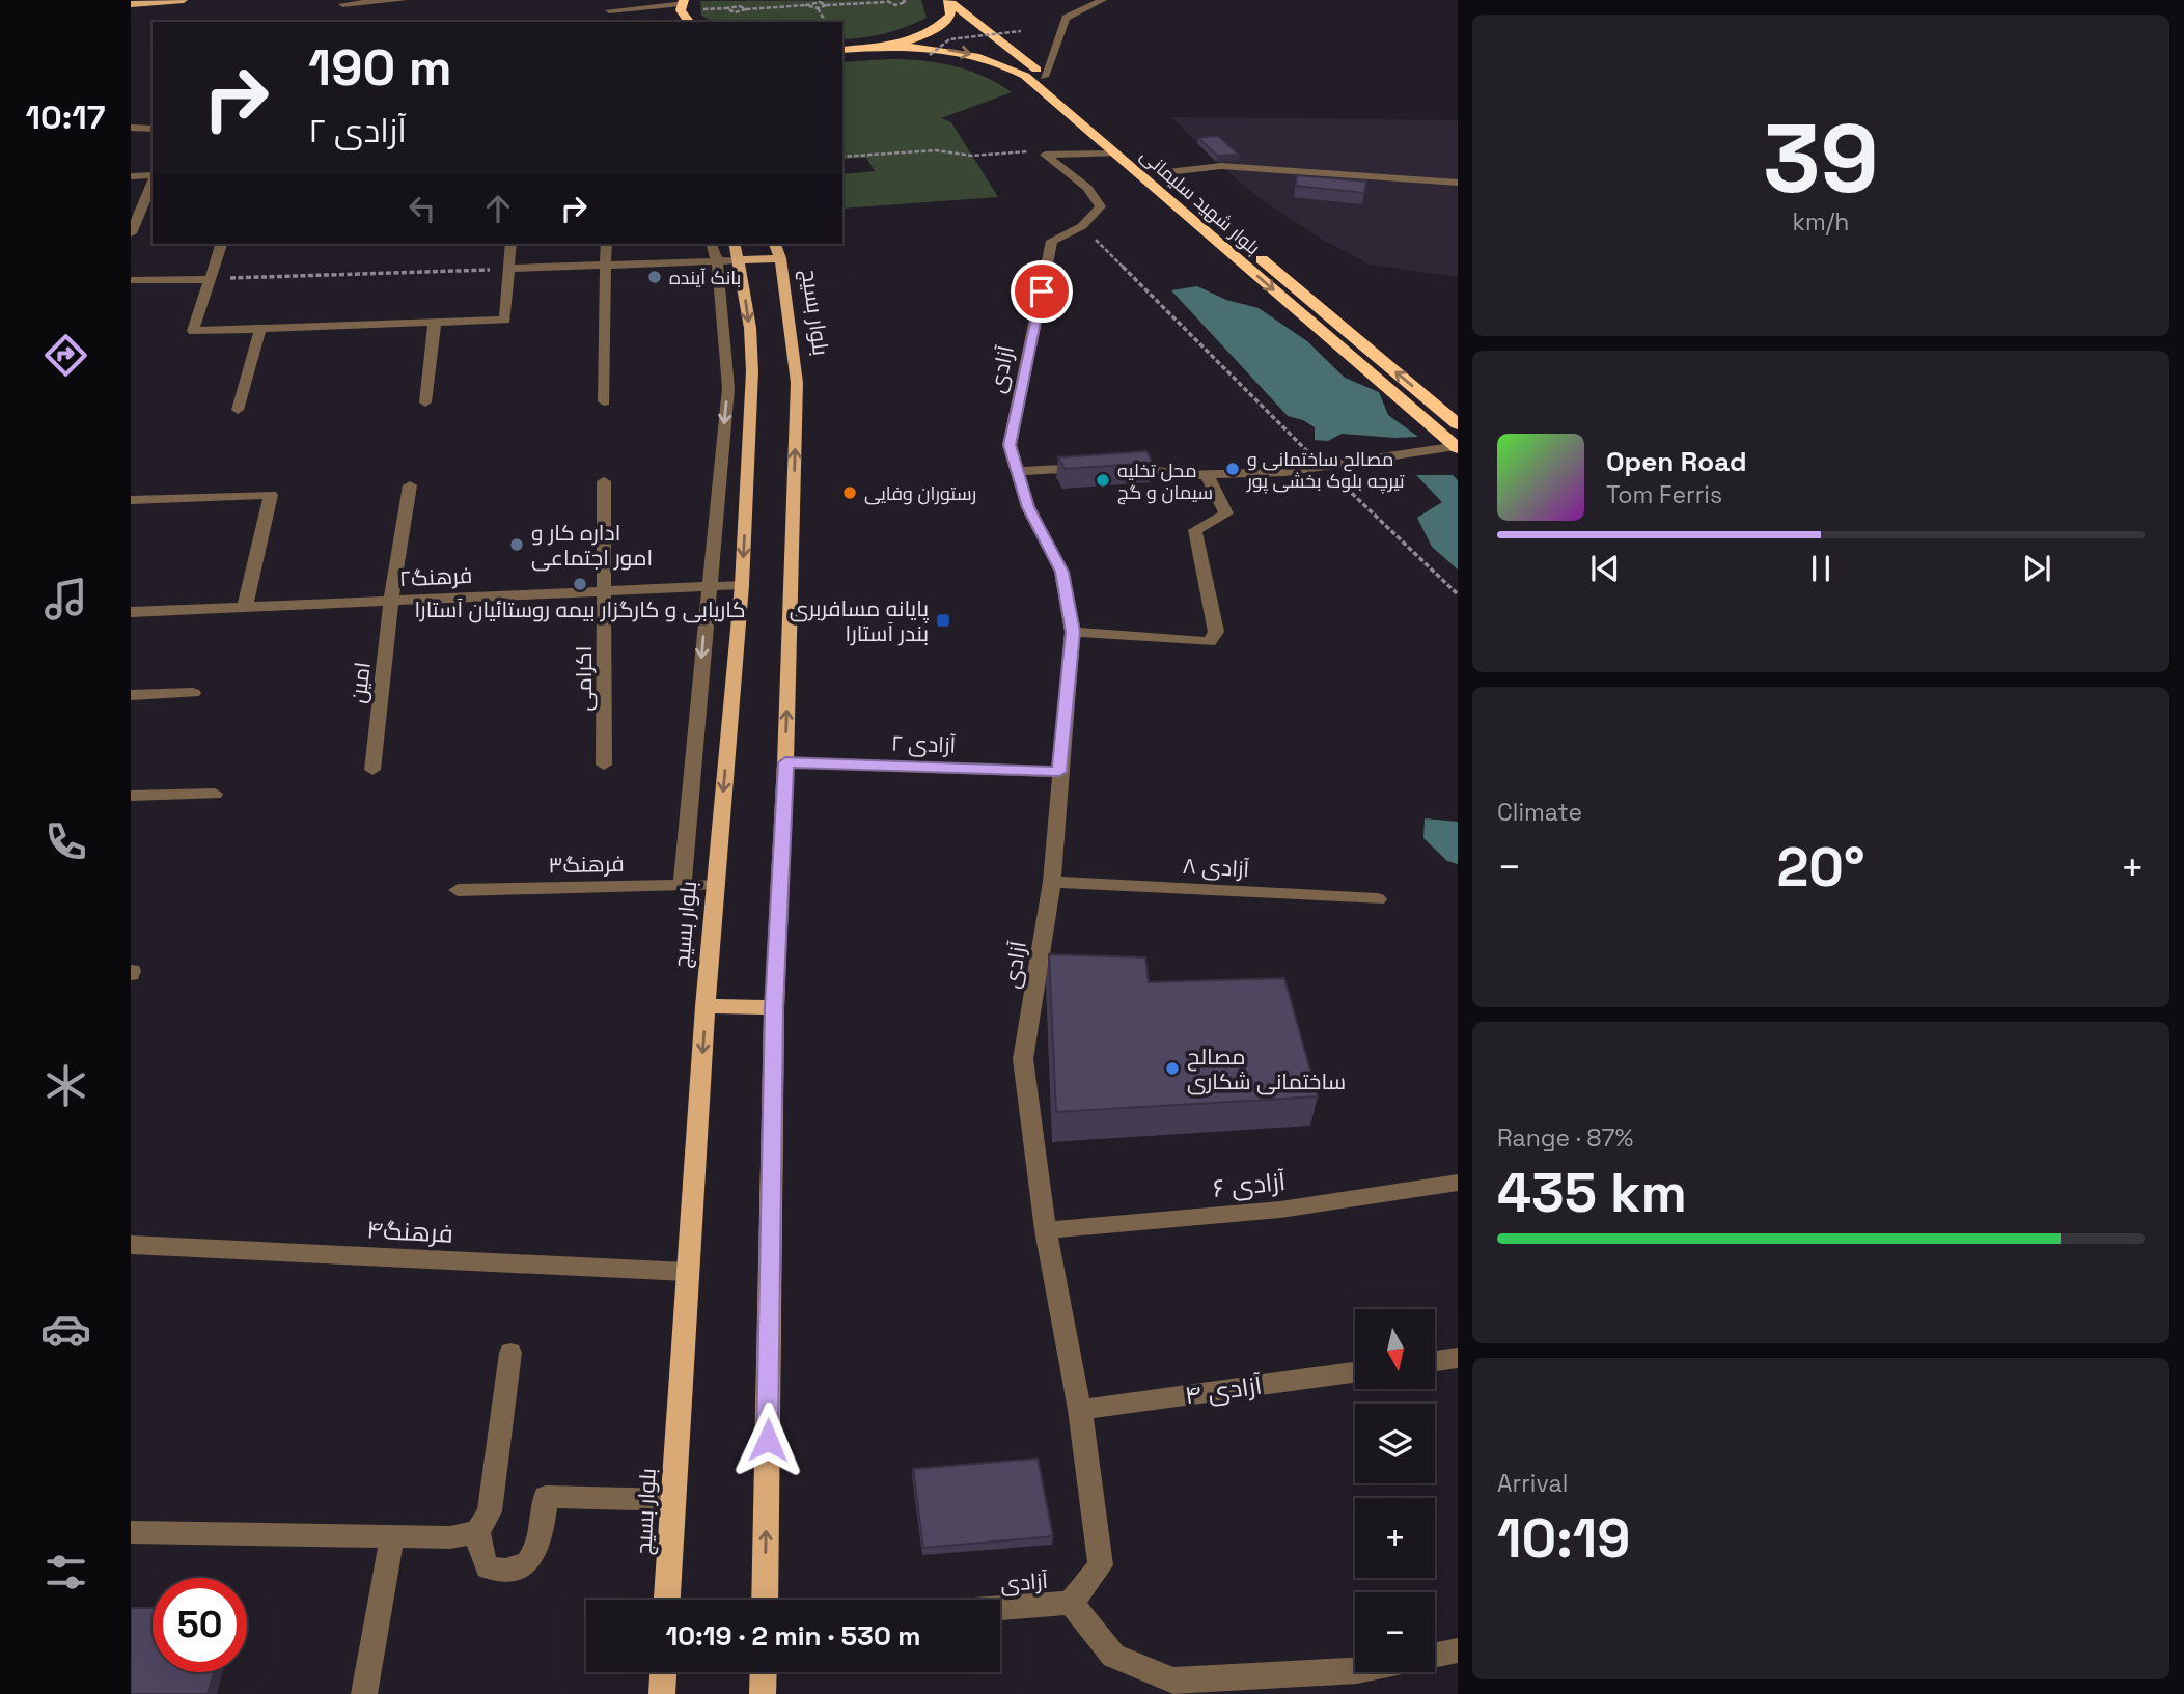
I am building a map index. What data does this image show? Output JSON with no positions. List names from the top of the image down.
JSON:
{
  "streets": {
    "highway": ["بلوار شهید سلیمانی"],
    "main road": ["بلوار بسیج"],
    "street": [
      "آزادی",
      "فرهنگ۲",
      "اکرامی",
      "امین",
      "آزادی ۲",
      "فرهنگ۳",
      "آزادی ۸",
      "آزادی ۶",
      "فرهنگ۴",
      "آزادی ۴"
    ]
  },
  "crossings": [
    ["بلوار بسیج", "فرهنگ۲"],
    ["بلوار بسیج", "آزادی ۲"],
    ["بلوار بسیج", "فرهنگ۳"],
    ["بلوار بسیج", "فرهنگ۴"],
    ["آزادی", "آزادی ۲"],
    ["آزادی", "آزادی ۸"],
    ["آزادی", "آزادی ۶"],
    ["آزادی", "آزادی ۴"],
    ["فرهنگ۲", "اکرامی"],
    ["فرهنگ۲", "امین"]
  ],
  "places": {
    "other": [
      "بانک آینده",
      "مصالح ساختمانی و تیرچه بلوک بخشی پور",
      "محل تخلیه سیمان و گچ",
      "رستوران وفایی",
      "اداره کار و امور اجتماعی",
      "کاریابی و کارگزار بیمه روستائیان آستارا",
      "مصالح ساختمانی شکاری"
    ],
    "transit": ["پایانه مسافربری بندر آستارا"]
  },
  "north": "bottom",
  "page": {
    "tabs": "10:17",
    "tile": [
      ["39", "km/h"],
      "Climate",
      ["Range · 87%", "435 km"],
      ["Arrival", "10:19"]
    ],
    "turn": ["190 m", "آزادی ۲"],
    "song": ["Open Road", "Tom Ferris"],
    "heat": ["−", "20°", "+"],
    "map_buttons": ["+", "−"],
    "limit": "50",
    "trip": "10:19 · 2 min · 530 m"
  }
}
